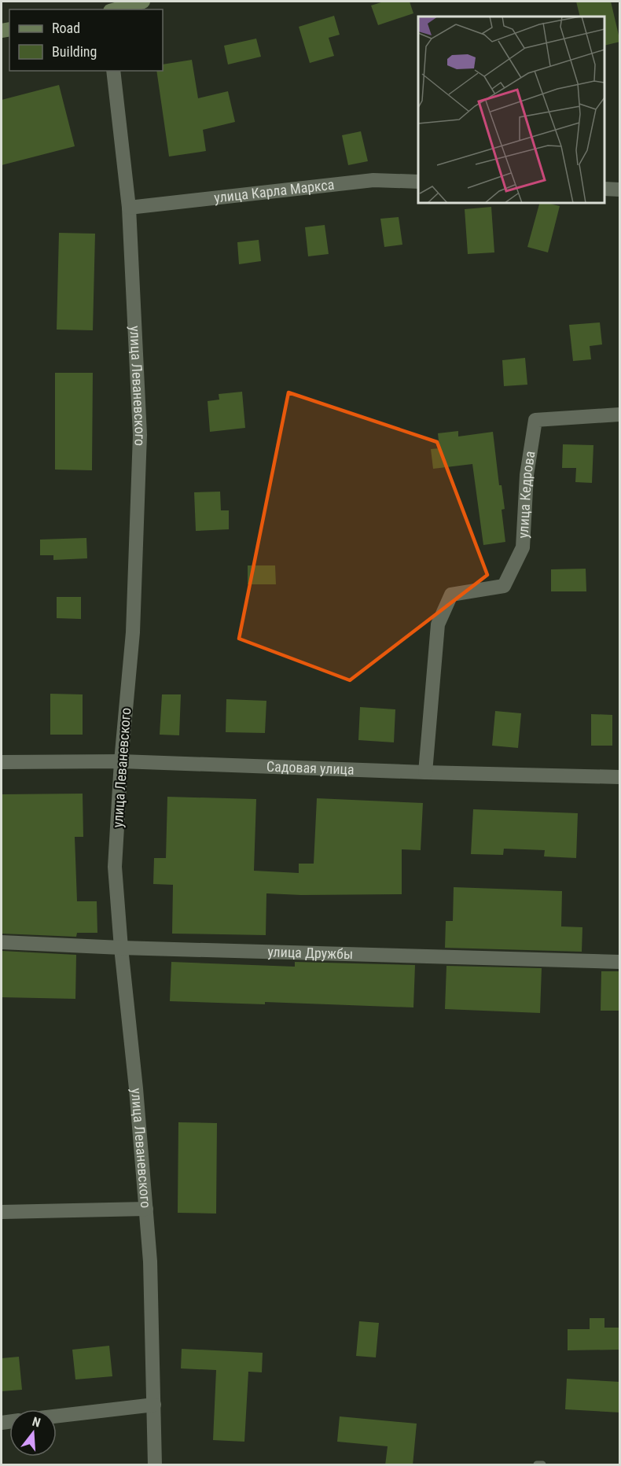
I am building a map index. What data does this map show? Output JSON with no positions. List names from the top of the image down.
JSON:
{
  "streets": {
    "street": [
      "улица Карла Маркса",
      "улица Леваневского",
      "улица Кедрова",
      "Садовая улица",
      "улица Дружбы"
    ]
  },
  "crossings": [
    ["улица Карла Маркса", "улица Леваневского"],
    ["улица Леваневского", "Садовая улица"],
    ["улица Леваневского", "улица Дружбы"],
    ["улица Кедрова", "Садовая улица"]
  ],
  "legend": ["Road", "Building"],
  "north": "top"
}
